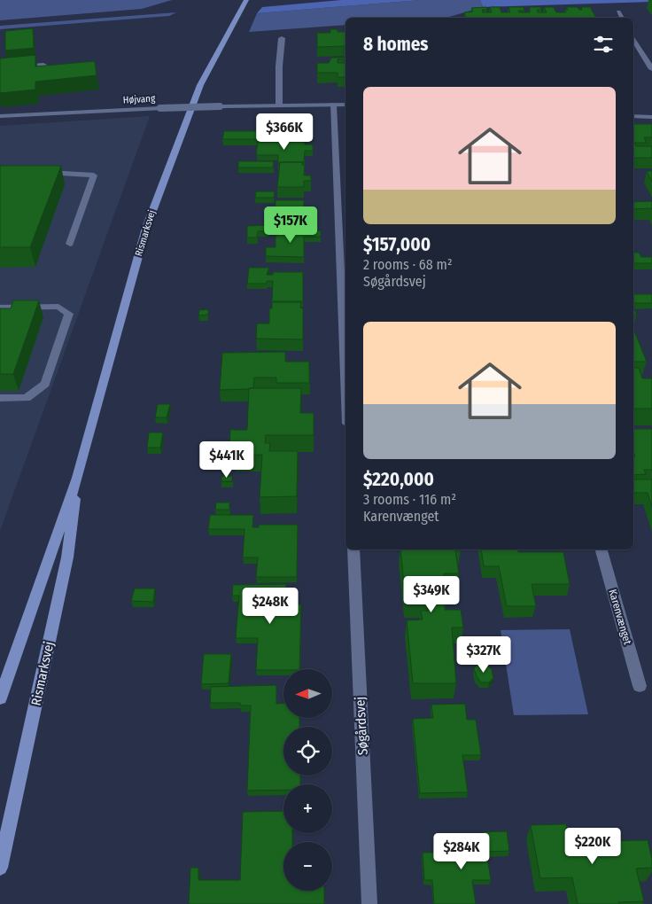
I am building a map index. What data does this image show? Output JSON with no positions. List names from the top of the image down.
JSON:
{
  "streets": {
    "main road": ["Rismarksvej"],
    "street": ["Højvang", "Karenvænget", "Søgårdsvej"]
  },
  "north": "left",
  "page": {
    "heading": "8 homes",
    "list": [
      {
        "name": "$157,000",
        "note": "2 rooms · 68 m² · Søgårdsvej"
      },
      {
        "name": "$220,000",
        "note": "3 rooms · 116 m² · Karenvænget"
      }
    ],
    "price": [
      "$366K",
      "$157K",
      "$441K",
      "$349K",
      "$248K",
      "$327K",
      "$220K",
      "$284K"
    ],
    "map_buttons": ["+", "−"]
  }
}
